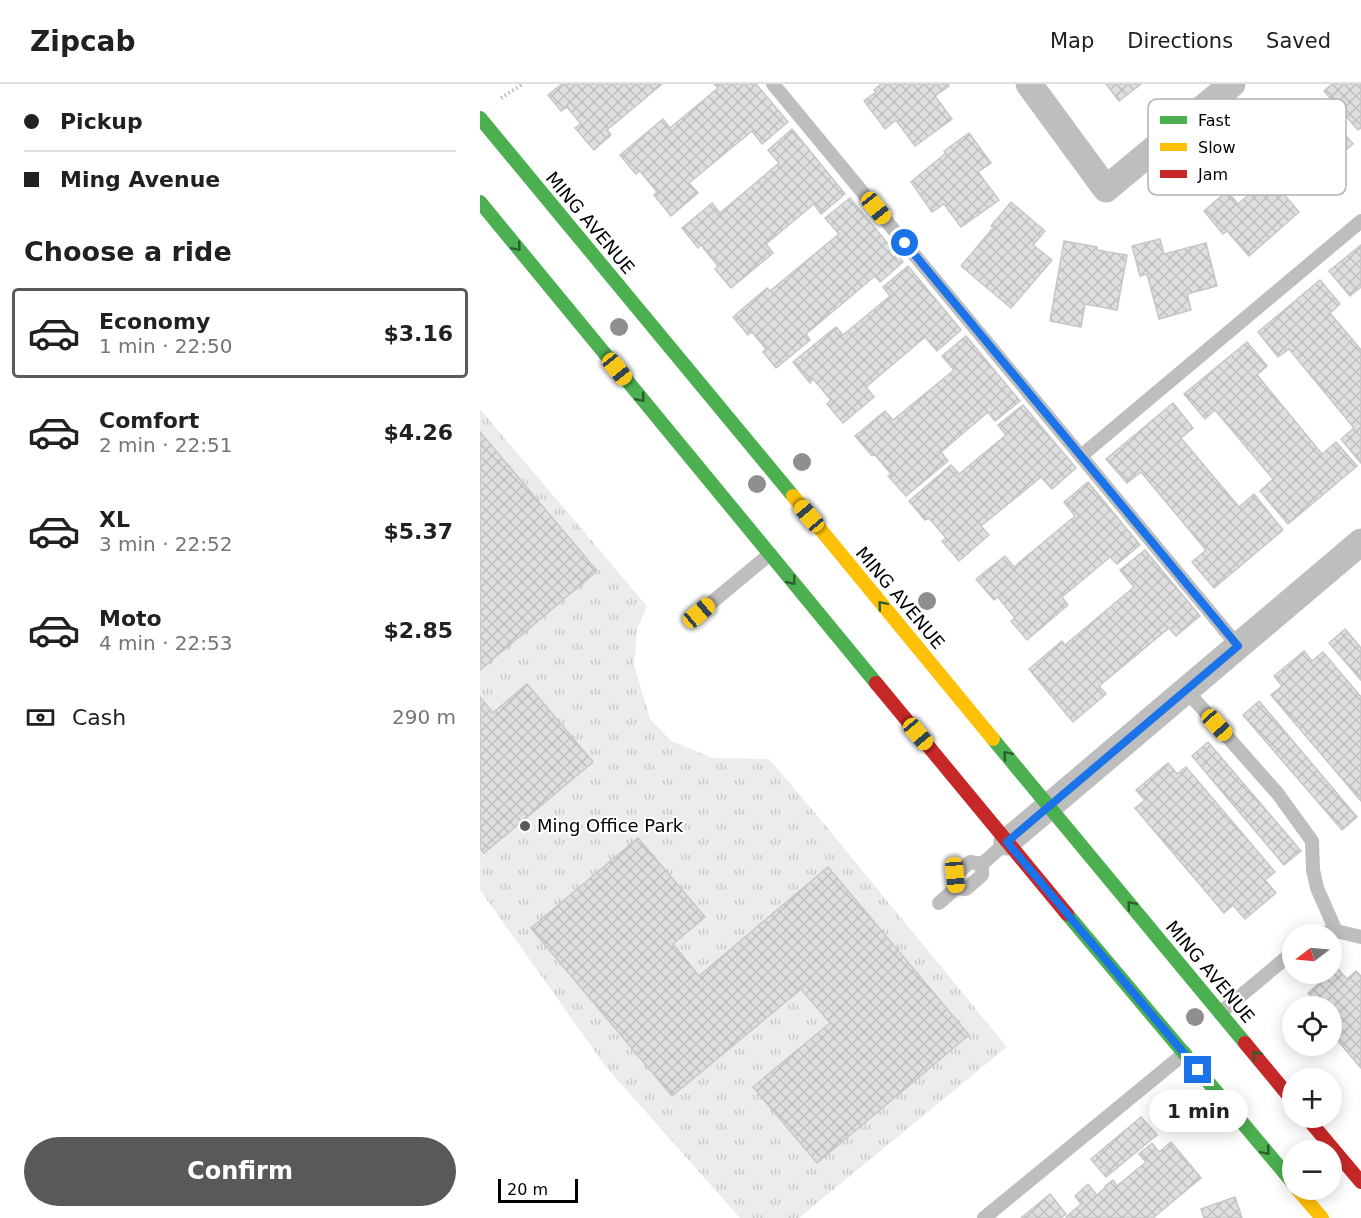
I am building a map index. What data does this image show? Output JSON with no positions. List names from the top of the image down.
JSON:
{
  "streets": {
    "main road": ["MING AVENUE"]
  },
  "places": ["Ming Office Park"],
  "legend": ["Fast", "Slow", "Jam"],
  "scale_bar": "20 m",
  "north": "left",
  "page": {
    "header": "Zipcab",
    "nav": ["Map", "Directions", "Saved"],
    "banner": ["Pickup", "Ming Avenue"],
    "heading": "Choose a ride",
    "list": [
      {
        "name": "Economy",
        "note": "1 min · 22:50",
        "value": "$3.16"
      },
      {
        "name": "Comfort",
        "note": "2 min · 22:51",
        "value": "$4.26"
      },
      {
        "name": "XL",
        "note": "3 min · 22:52",
        "value": "$5.37"
      },
      {
        "name": "Moto",
        "note": "4 min · 22:53",
        "value": "$2.85"
      }
    ],
    "pay": ["Cash", "290 m"],
    "map_buttons": ["+", "−"],
    "bubble": "1 min",
    "buttons": "Confirm",
    "scale": "20 m"
  }
}
